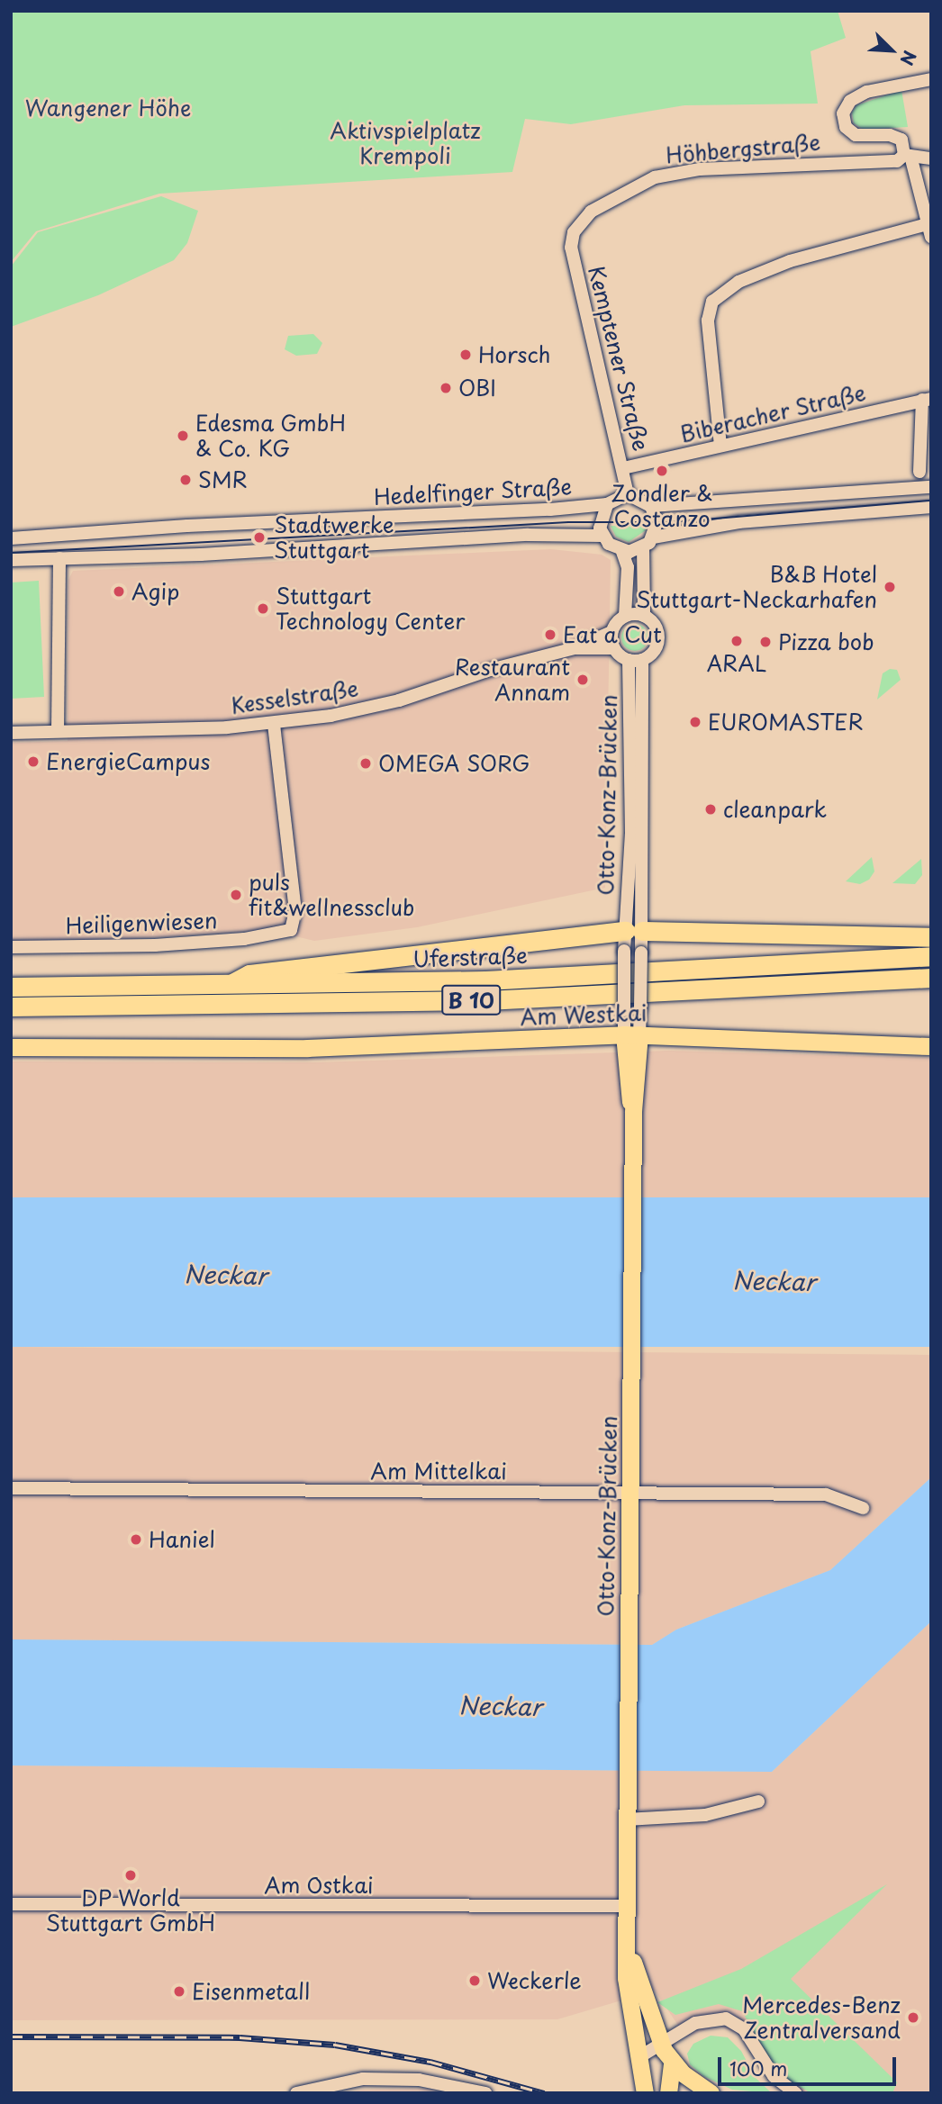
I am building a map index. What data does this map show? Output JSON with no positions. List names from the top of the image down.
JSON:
{
  "streets": {
    "highway": ["Uferstraße", "B 10"],
    "main road": ["Otto-Konz-Brücken", "Am Westkai"],
    "street": [
      "Höhbergstraße",
      "Kemptener Straße",
      "Biberacher Straße",
      "Hedelfinger Straße",
      "Kesselstraße",
      "Heiligenwiesen",
      "Am Mittelkai",
      "Am Ostkai"
    ]
  },
  "crossings": [
    ["Höhbergstraße", "Kemptener Straße"],
    ["Kemptener Straße", "Biberacher Straße"],
    ["Kemptener Straße", "Hedelfinger Straße"],
    ["Kesselstraße", "Otto-Konz-Brücken"],
    ["Kesselstraße", "Heiligenwiesen"],
    ["Otto-Konz-Brücken", "B 10"],
    ["Otto-Konz-Brücken", "Am Westkai"],
    ["Otto-Konz-Brücken", "Am Mittelkai"],
    ["Otto-Konz-Brücken", "Am Ostkai"],
    ["Uferstraße", "B 10"]
  ],
  "water": ["Neckar"],
  "parks": ["Wangener Höhe", "Aktivspielplatz Krempoli"],
  "places": [
    "Horsch",
    "OBI",
    "Edesma GmbH & Co. KG",
    "Zondler & Costanzo",
    "SMR",
    "Stadtwerke Stuttgart",
    "B&B Hotel Stuttgart-Neckarhafen",
    "Agip",
    "Stuttgart Technology Center",
    "Eat a Cut",
    "ARAL",
    "Pizza bob",
    "Restaurant Annam",
    "EUROMASTER",
    "EnergieCampus",
    "OMEGA SORG",
    "cleanpark",
    "puls fit&wellnessclub",
    "Haniel",
    "DP World Stuttgart GmbH",
    "Weckerle",
    "Eisenmetall",
    "Mercedes-Benz Zentralversand"
  ],
  "scale_bar": "100 m",
  "north": "bottom right"
}
